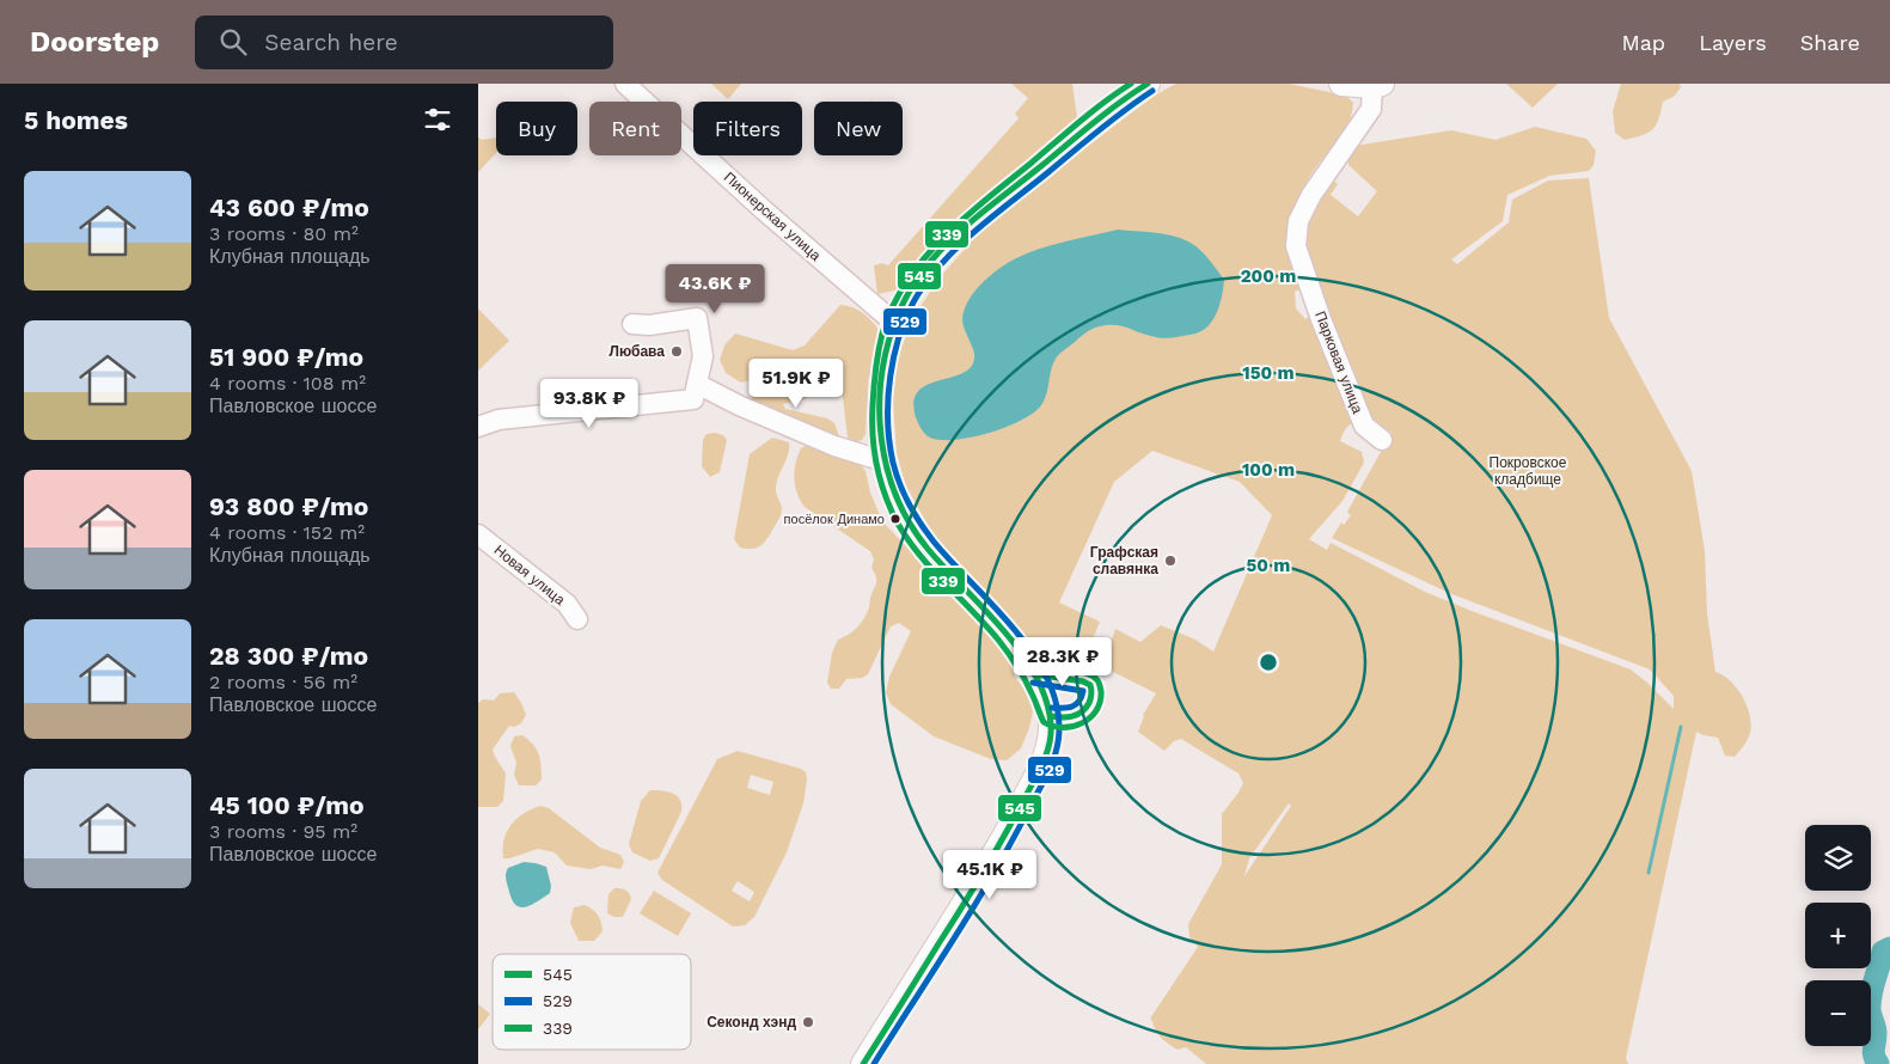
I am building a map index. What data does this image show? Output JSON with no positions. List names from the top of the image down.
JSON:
{
  "streets": {
    "street": ["Пионерская улица", "Парковая улица", "Новая улица"]
  },
  "parks": ["Покровское кладбище"],
  "places": [
    "Любава",
    "посёлок Динамо",
    "Графская славянка",
    "Секонд хэнд"
  ],
  "lines": ["transit line 545", "transit line 339", "transit line 529"],
  "legend": ["545", "529", "339"],
  "page": {
    "header": "Doorstep",
    "search": "Search here",
    "nav": ["Map", "Layers", "Share"],
    "heading": "5 homes",
    "chip": [
      "Buy",
      "Rent",
      "Filters",
      "New"
    ],
    "list": [
      {
        "name": "43 600 ₽/mo",
        "note": "3 rooms · 80 m² · Клубная площадь"
      },
      {
        "name": "51 900 ₽/mo",
        "note": "4 rooms · 108 m² · Павловское шоссе"
      },
      {
        "name": "93 800 ₽/mo",
        "note": "4 rooms · 152 m² · Клубная площадь"
      },
      {
        "name": "28 300 ₽/mo",
        "note": "2 rooms · 56 m² · Павловское шоссе"
      },
      {
        "name": "45 100 ₽/mo",
        "note": "3 rooms · 95 m² · Павловское шоссе"
      }
    ],
    "price": [
      "43.6K ₽",
      "51.9K ₽",
      "93.8K ₽",
      "28.3K ₽",
      "45.1K ₽"
    ],
    "map_buttons": ["+", "−"]
  },
  "rings": [
    "200 m",
    "150 m",
    "100 m",
    "50 m"
  ]
}
